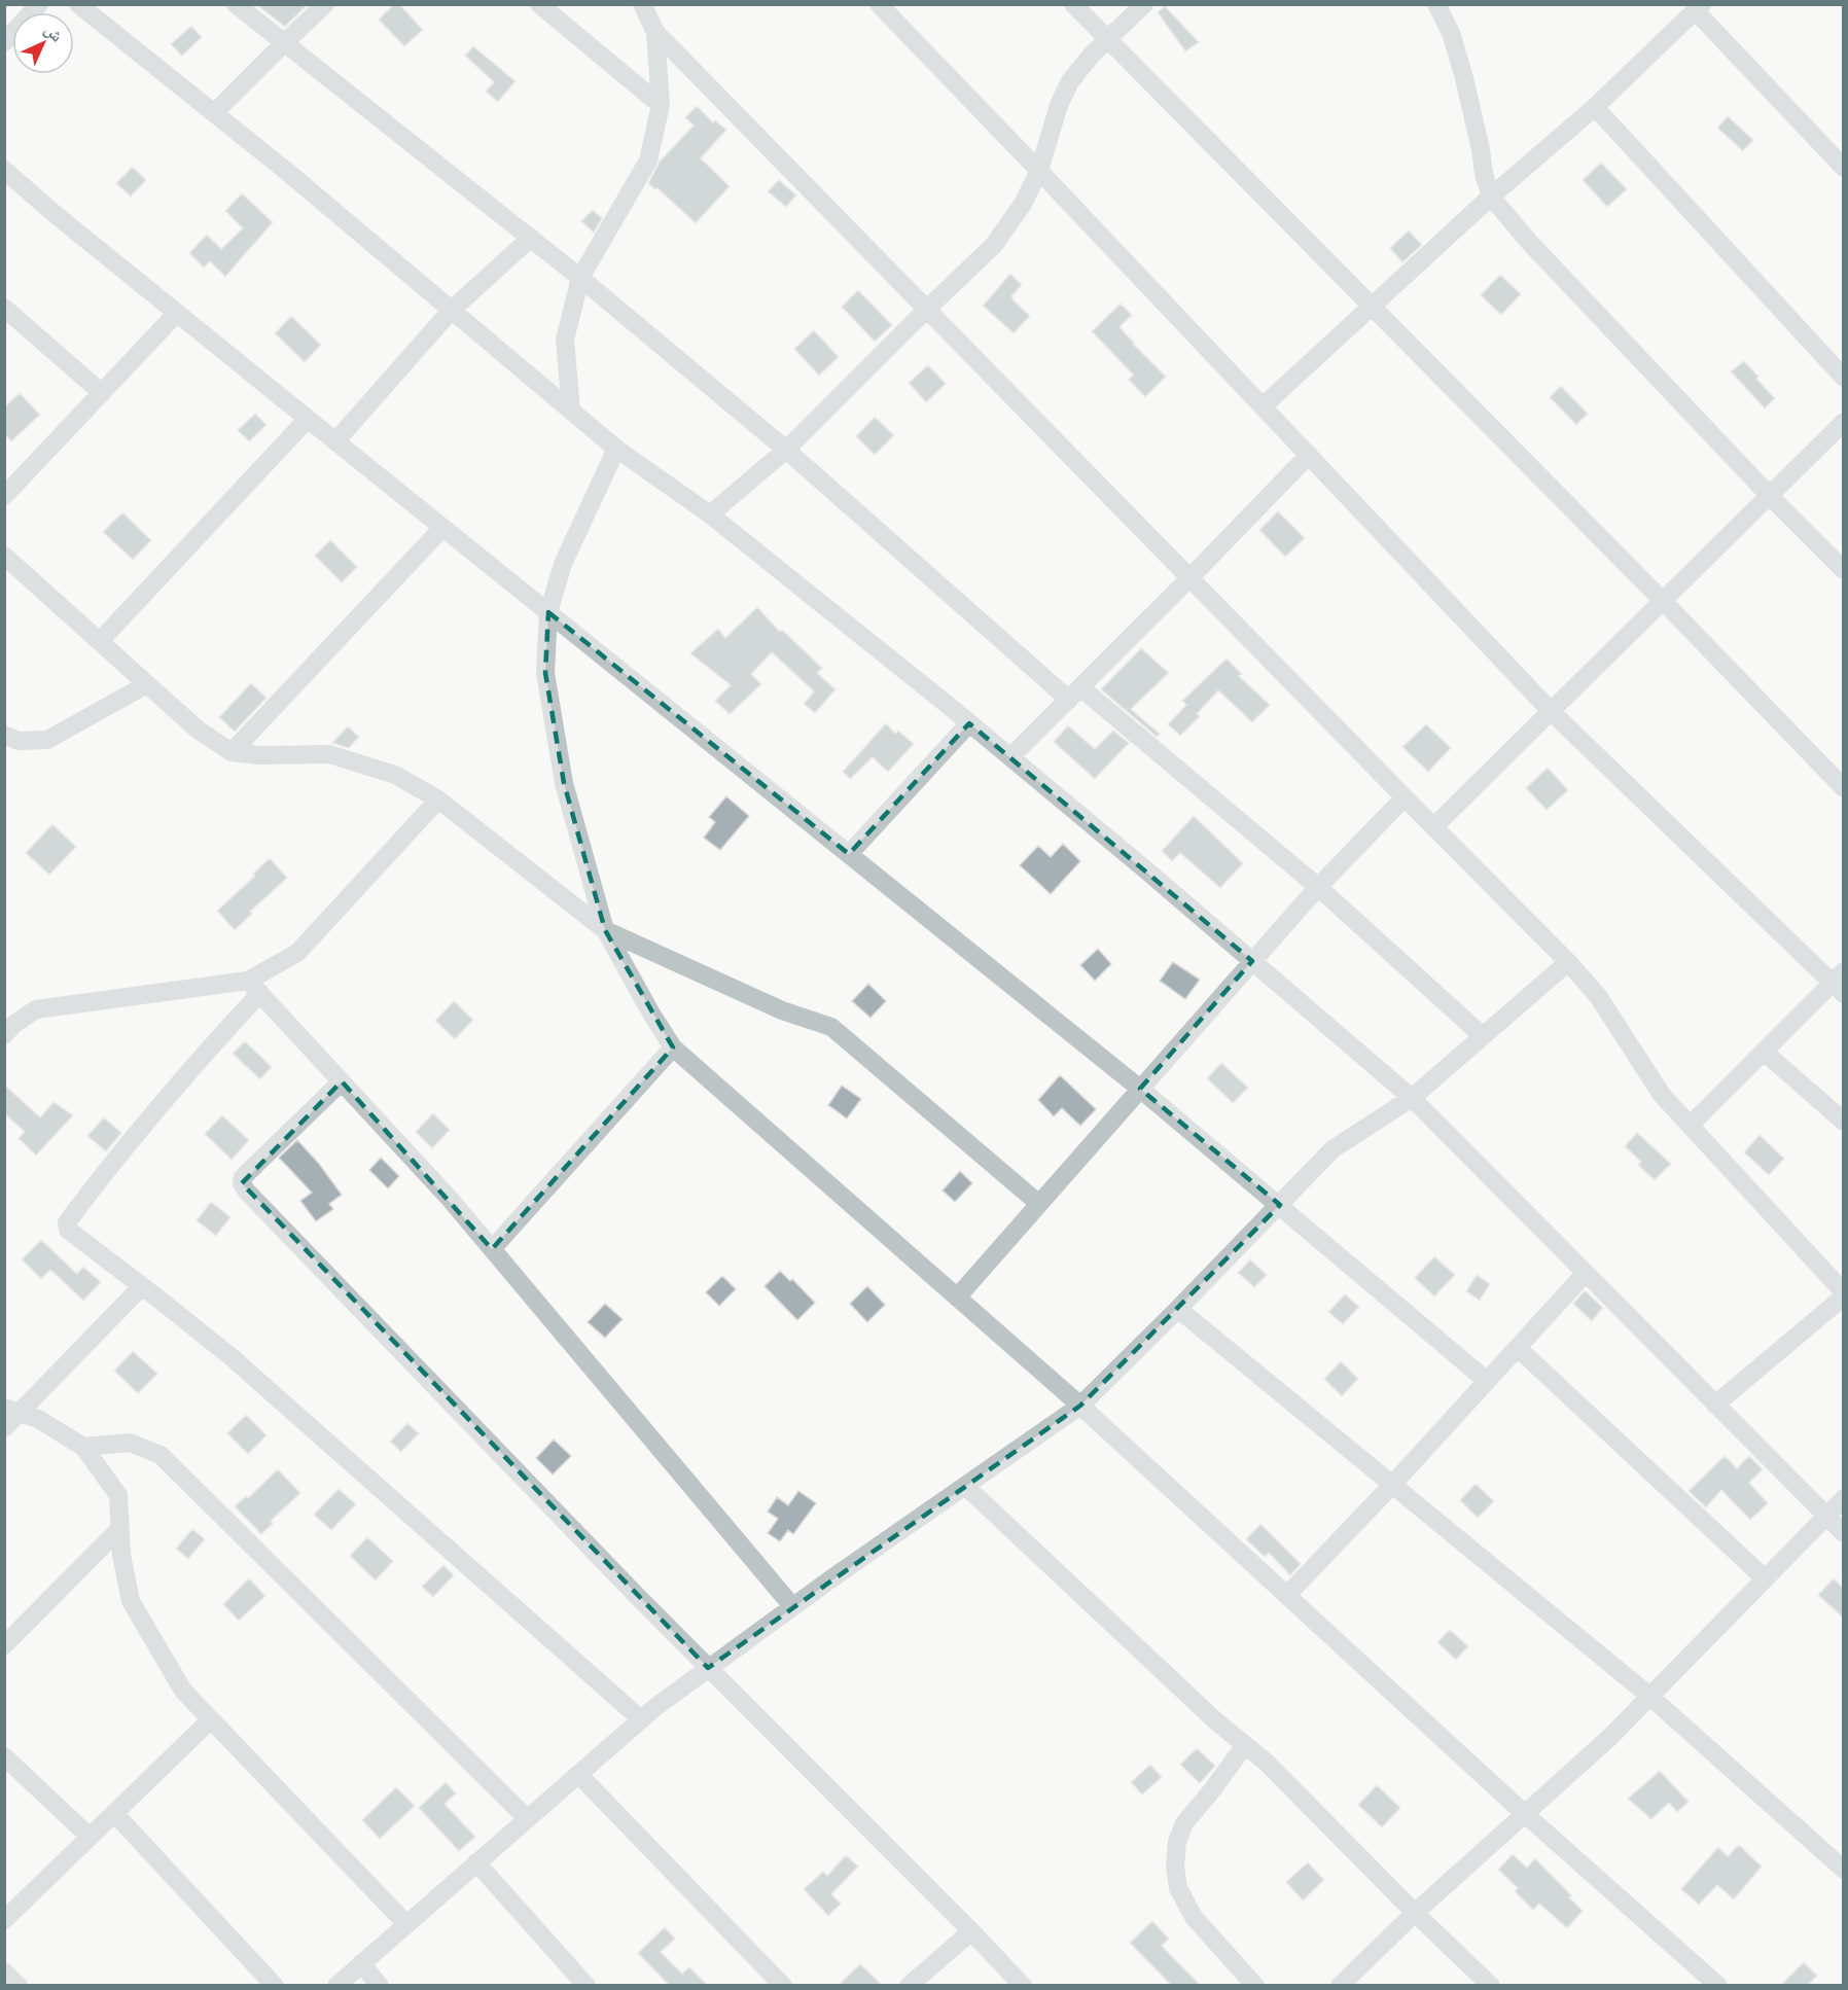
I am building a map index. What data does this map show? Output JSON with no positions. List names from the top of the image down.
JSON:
{
  "north": "top right"
}
